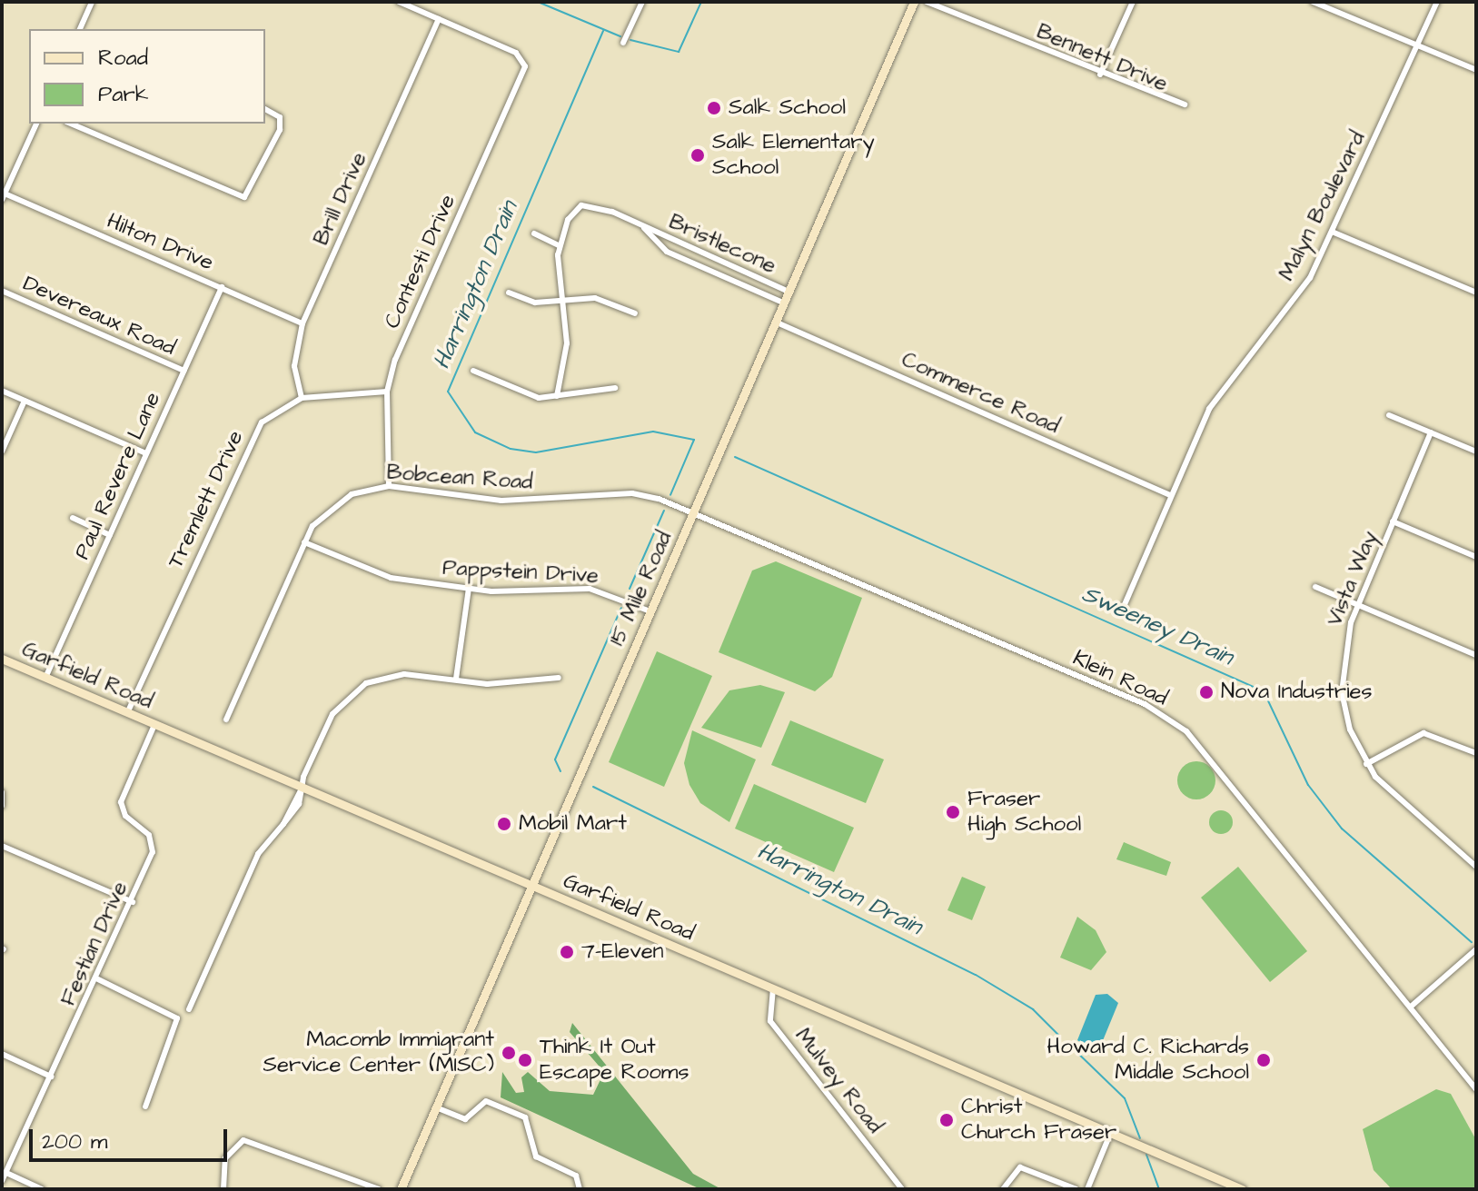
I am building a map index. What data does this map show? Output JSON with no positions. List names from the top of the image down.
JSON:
{
  "streets": {
    "main road": ["15 Mile Road", "Garfield Road"],
    "street": [
      "Bennett Drive",
      "Brill Drive",
      "Malyn Boulevard",
      "Hilton Drive",
      "Bristlecone",
      "Contesti Drive",
      "Devereaux Road",
      "Commerce Road",
      "Paul Revere Lane",
      "Bobcean Road",
      "Tremlett Drive",
      "Pappstein Drive",
      "Vista Way",
      "Klein Road",
      "Festian Drive",
      "Mulvey Road"
    ]
  },
  "crossings": [
    ["Brill Drive", "Hilton Drive"],
    ["Brill Drive", "Contesti Drive"],
    ["Brill Drive", "Tremlett Drive"],
    ["Malyn Boulevard", "Commerce Road"],
    ["Hilton Drive", "Paul Revere Lane"],
    ["Bristlecone", "15 Mile Road"],
    ["Contesti Drive", "Bobcean Road"],
    ["Contesti Drive", "Tremlett Drive"],
    ["Devereaux Road", "Paul Revere Lane"],
    ["Commerce Road", "15 Mile Road"],
    ["Paul Revere Lane", "Garfield Road"],
    ["Bobcean Road", "Pappstein Drive"],
    ["Bobcean Road", "15 Mile Road"],
    ["Bobcean Road", "Klein Road"],
    ["Tremlett Drive", "Garfield Road"],
    ["Pappstein Drive", "15 Mile Road"],
    ["15 Mile Road", "Garfield Road"],
    ["15 Mile Road", "Klein Road"],
    ["Garfield Road", "Festian Drive"],
    ["Garfield Road", "Mulvey Road"]
  ],
  "water": ["Harrington Drain", "Sweeney Drain"],
  "places": [
    "Salk School",
    "Salk Elementary School",
    "Nova Industries",
    "Fraser High School",
    "Mobil Mart",
    "7-Eleven",
    "Macomb Immigrant Service Center (MISC)",
    "Think It Out Escape Rooms",
    "Howard C. Richards Middle School",
    "Christ Church Fraser"
  ],
  "legend": ["Road", "Park"],
  "scale_bar": "200 m"
}
